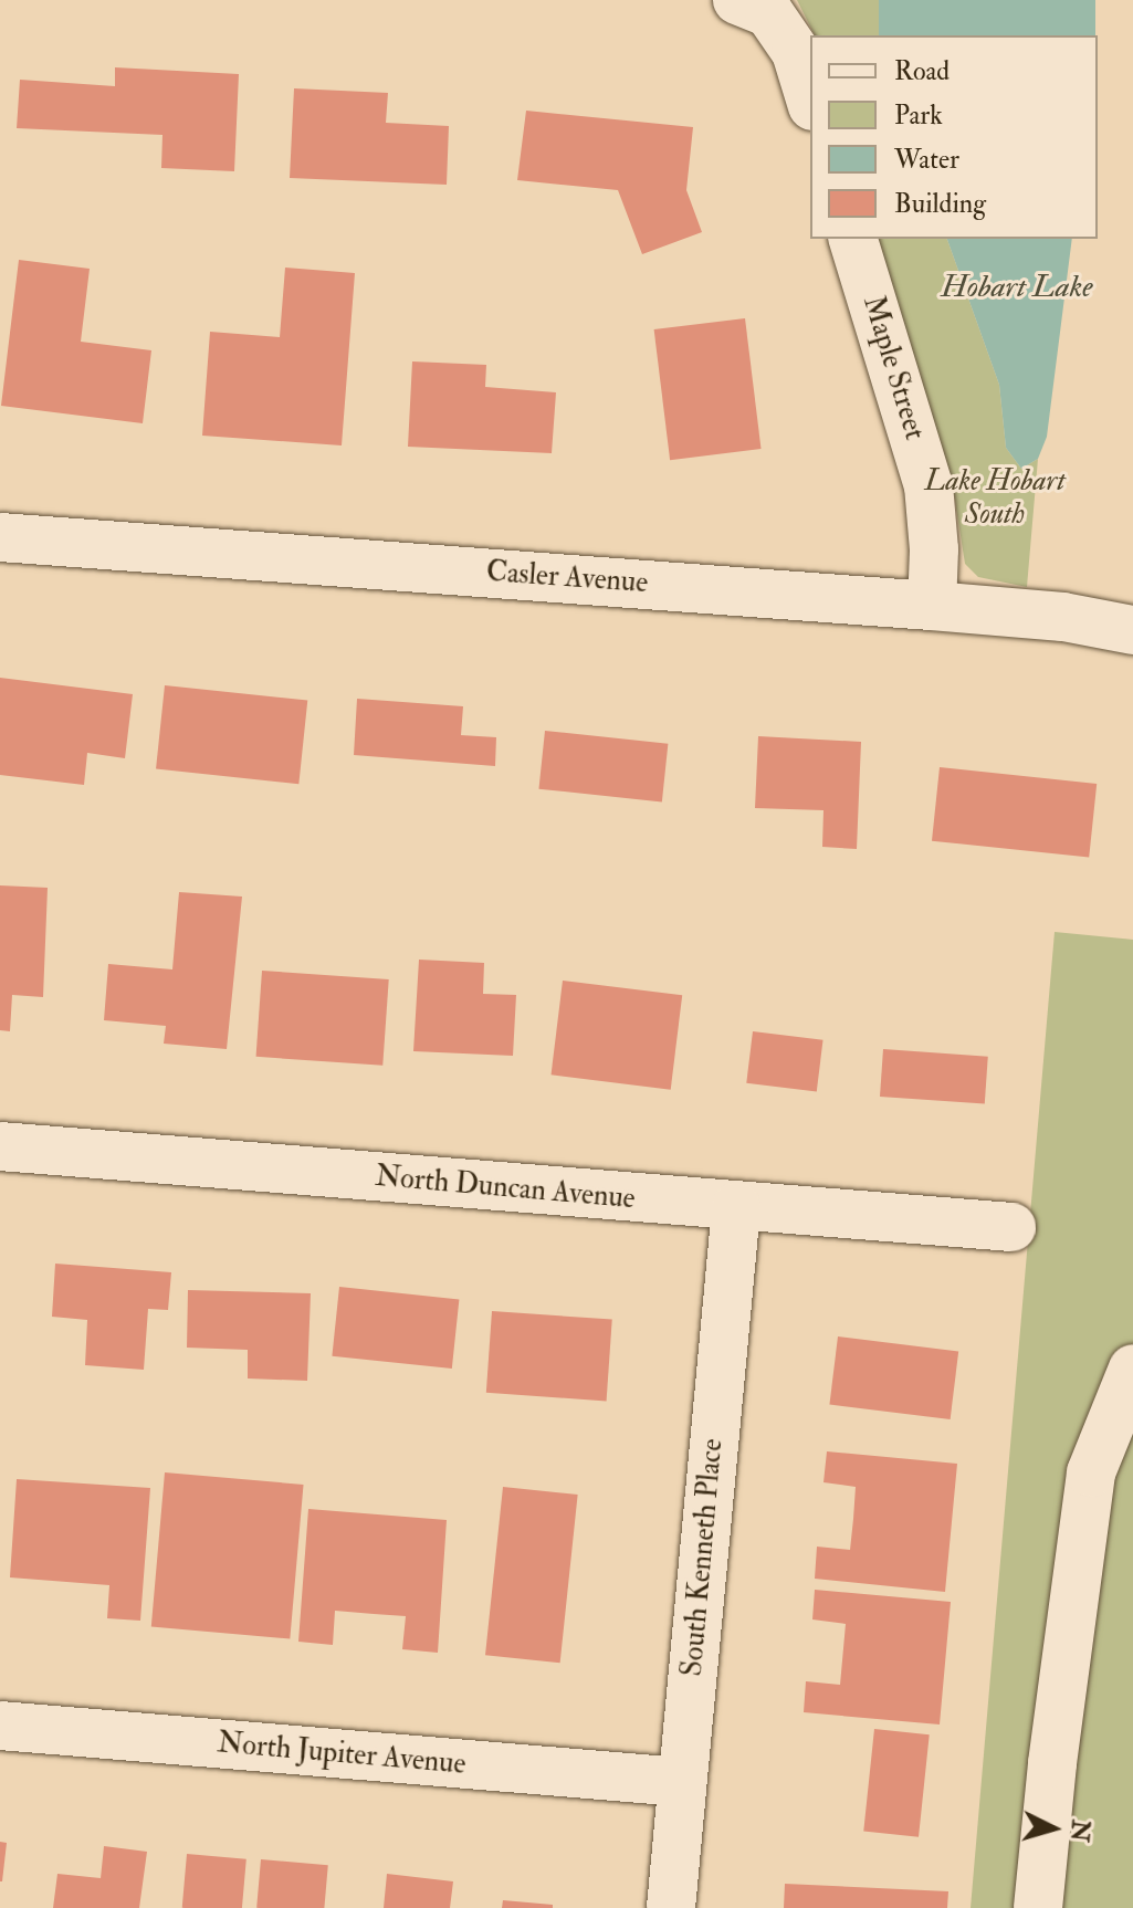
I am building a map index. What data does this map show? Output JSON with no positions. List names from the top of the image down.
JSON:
{
  "streets": {
    "street": [
      "Maple Street",
      "Casler Avenue",
      "North Duncan Avenue",
      "South Kenneth Place",
      "North Jupiter Avenue"
    ]
  },
  "crossings": [
    ["Maple Street", "Casler Avenue"],
    ["North Duncan Avenue", "South Kenneth Place"],
    ["South Kenneth Place", "North Jupiter Avenue"]
  ],
  "water": ["Hobart Lake"],
  "parks": ["Lake Hobart South"],
  "legend": [
    "Road",
    "Park",
    "Water",
    "Building"
  ],
  "north": "right"
}
